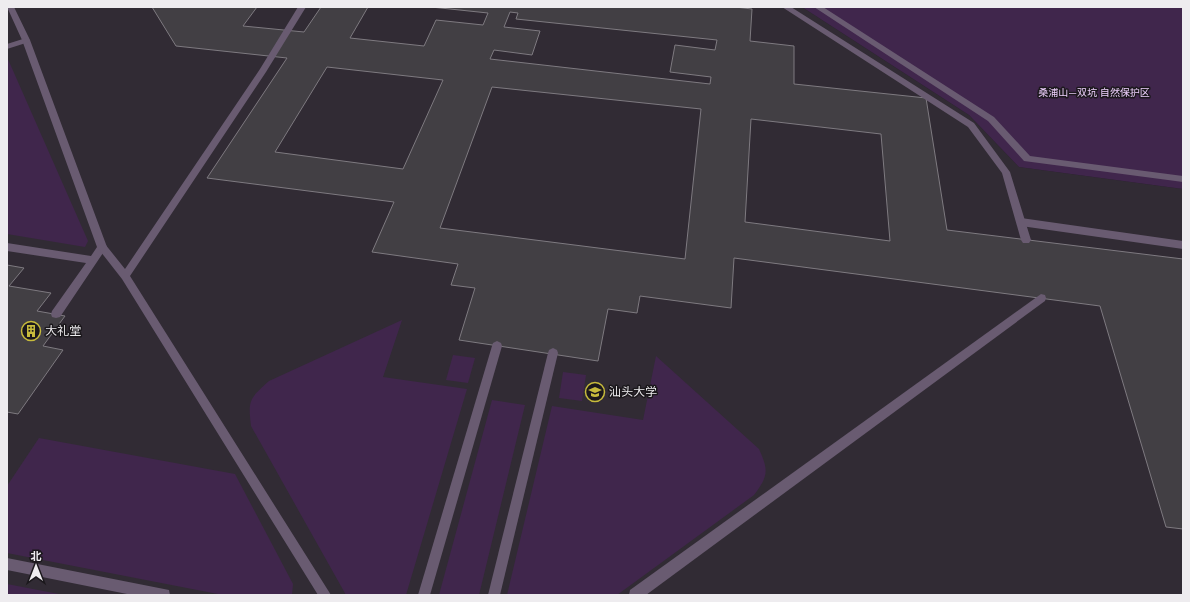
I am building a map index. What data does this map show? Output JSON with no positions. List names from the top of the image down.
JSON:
{
  "parks": ["桑浦山—双坑 自然保护区"],
  "places": {
    "building": ["大礼堂"],
    "school or university": ["汕头大学"]
  },
  "north": "top"
}
